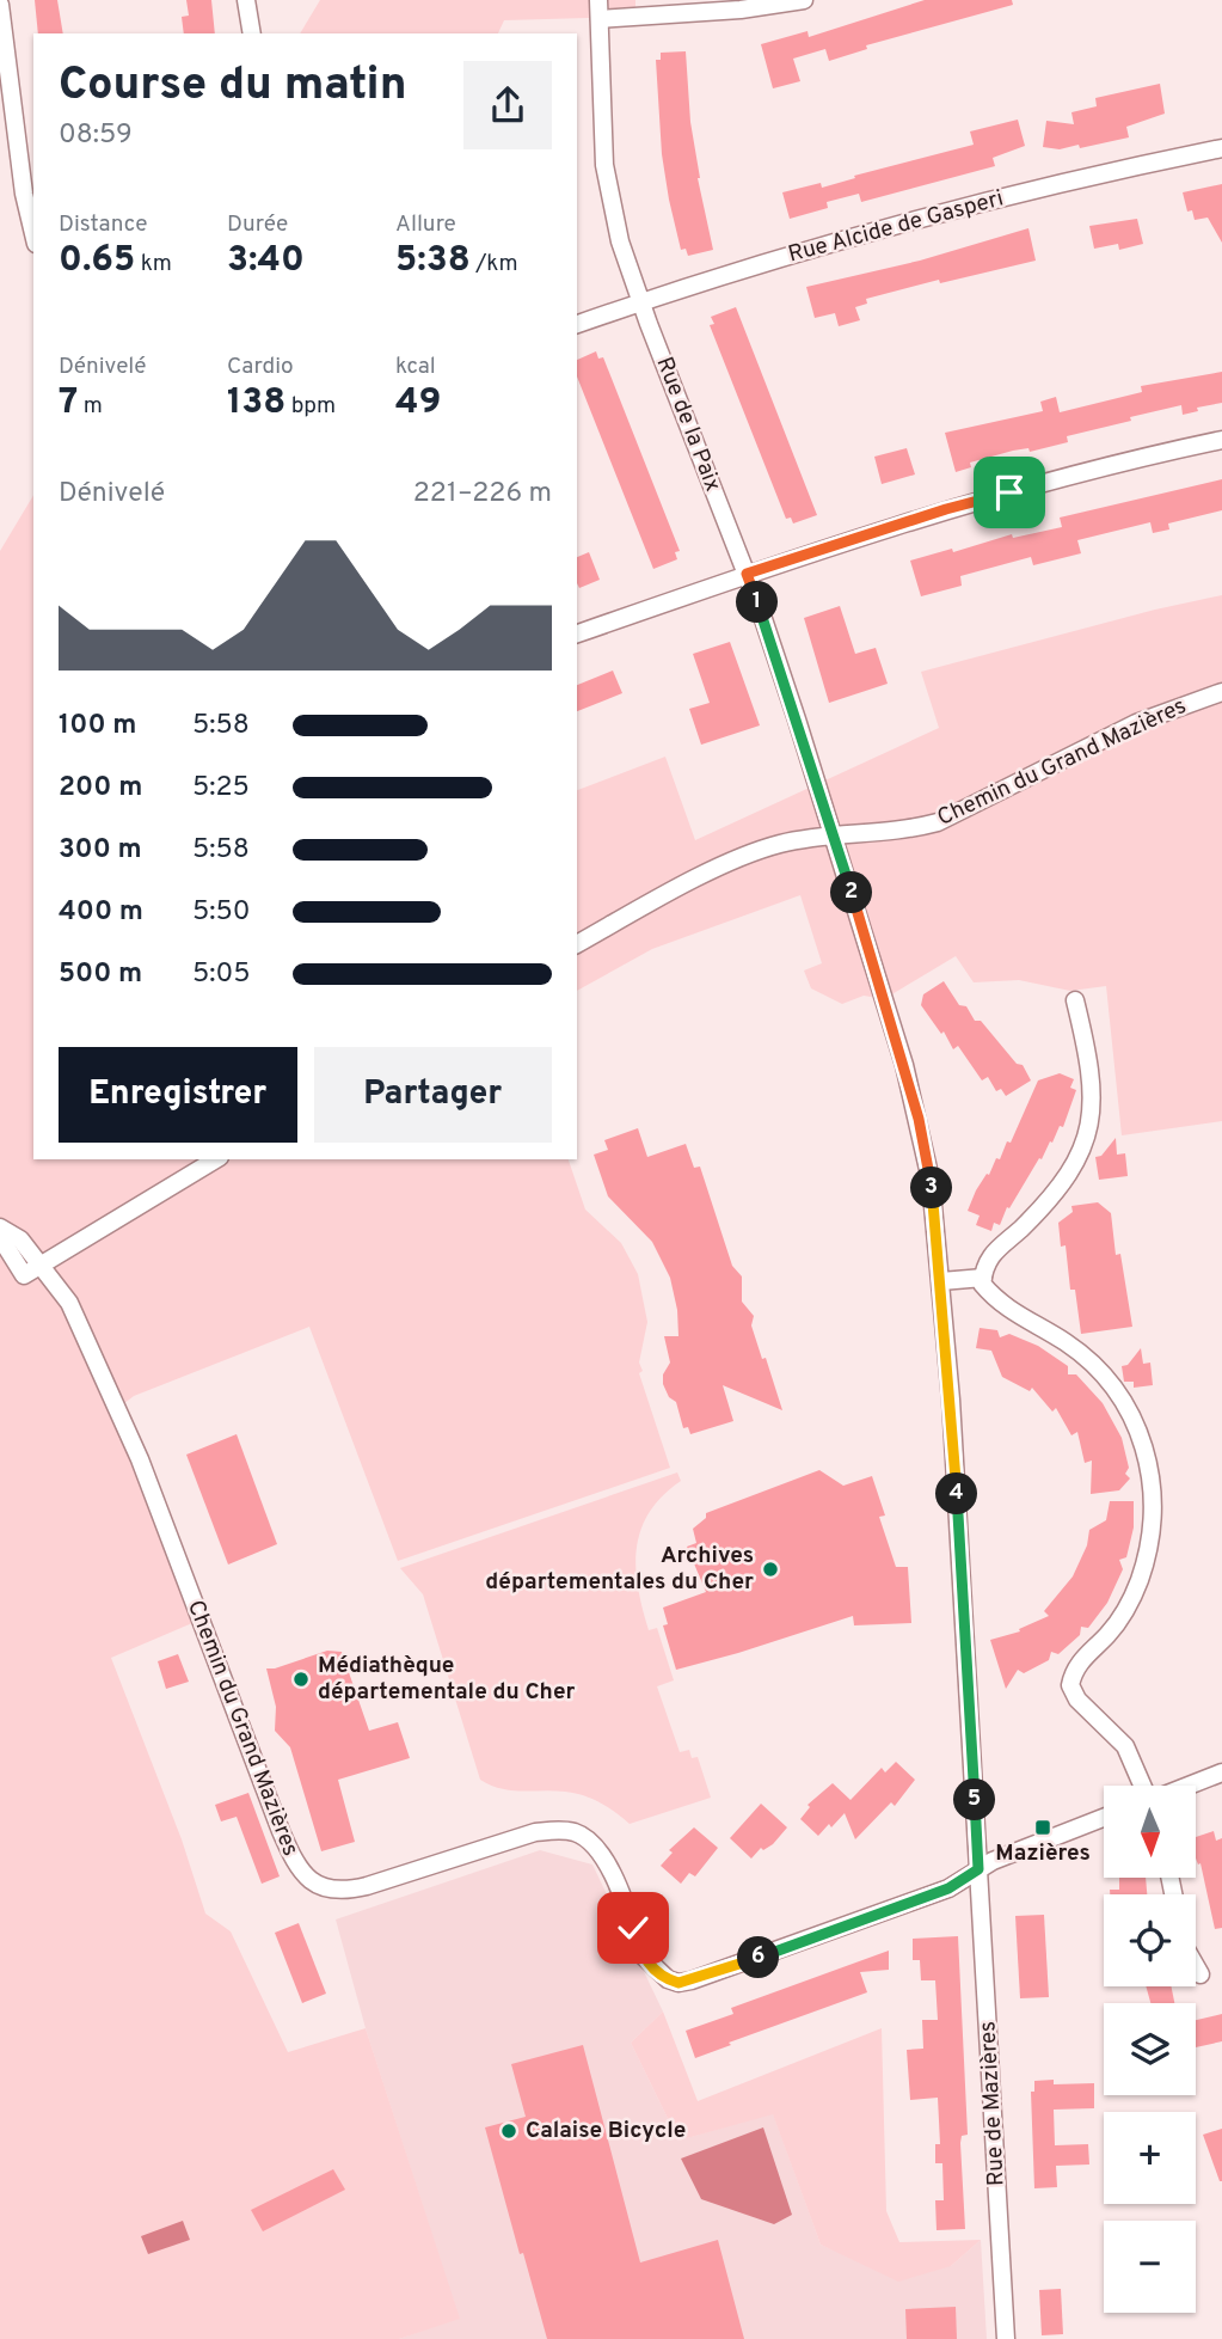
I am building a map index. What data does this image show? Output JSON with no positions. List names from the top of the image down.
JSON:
{
  "streets": {
    "street": [
      "Rue Alcide de Gasperi",
      "Rue de la Paix",
      "Chemin du Grand Mazières",
      "Rue de Mazières"
    ]
  },
  "crossings": [
    ["Rue Alcide de Gasperi", "Rue de la Paix"],
    ["Rue de la Paix", "Chemin du Grand Mazières"],
    ["Rue de la Paix", "Rue de Mazières"],
    ["Chemin du Grand Mazières", "Rue de Mazières"]
  ],
  "places": {
    "other": ["Archives départementales du Cher", "Médiathèque départementale du Cher", "Calaise Bicycle"],
    "transit": ["Mazières"]
  },
  "north": "bottom",
  "page": {
    "heading": ["Course du matin", "08:59"],
    "stats": [
      ["Distance", "0.65 km"],
      ["Durée", "3:40"],
      ["Allure", "5:38 /km"],
      ["Dénivelé", "7 m"],
      ["Cardio", "138 bpm"],
      ["kcal", "49"]
    ],
    "chart": ["Dénivelé", "221–226 m"],
    "pins": [
      "1",
      "2",
      "3",
      "4",
      "5",
      "6"
    ],
    "list": [
      {
        "name": "100 m",
        "note": "5:58"
      },
      {
        "name": "200 m",
        "note": "5:25"
      },
      {
        "name": "300 m",
        "note": "5:58"
      },
      {
        "name": "400 m",
        "note": "5:50"
      },
      {
        "name": "500 m",
        "note": "5:05"
      }
    ],
    "buttons": ["Enregistrer", "Partager"],
    "map_buttons": ["+", "−"]
  }
}
